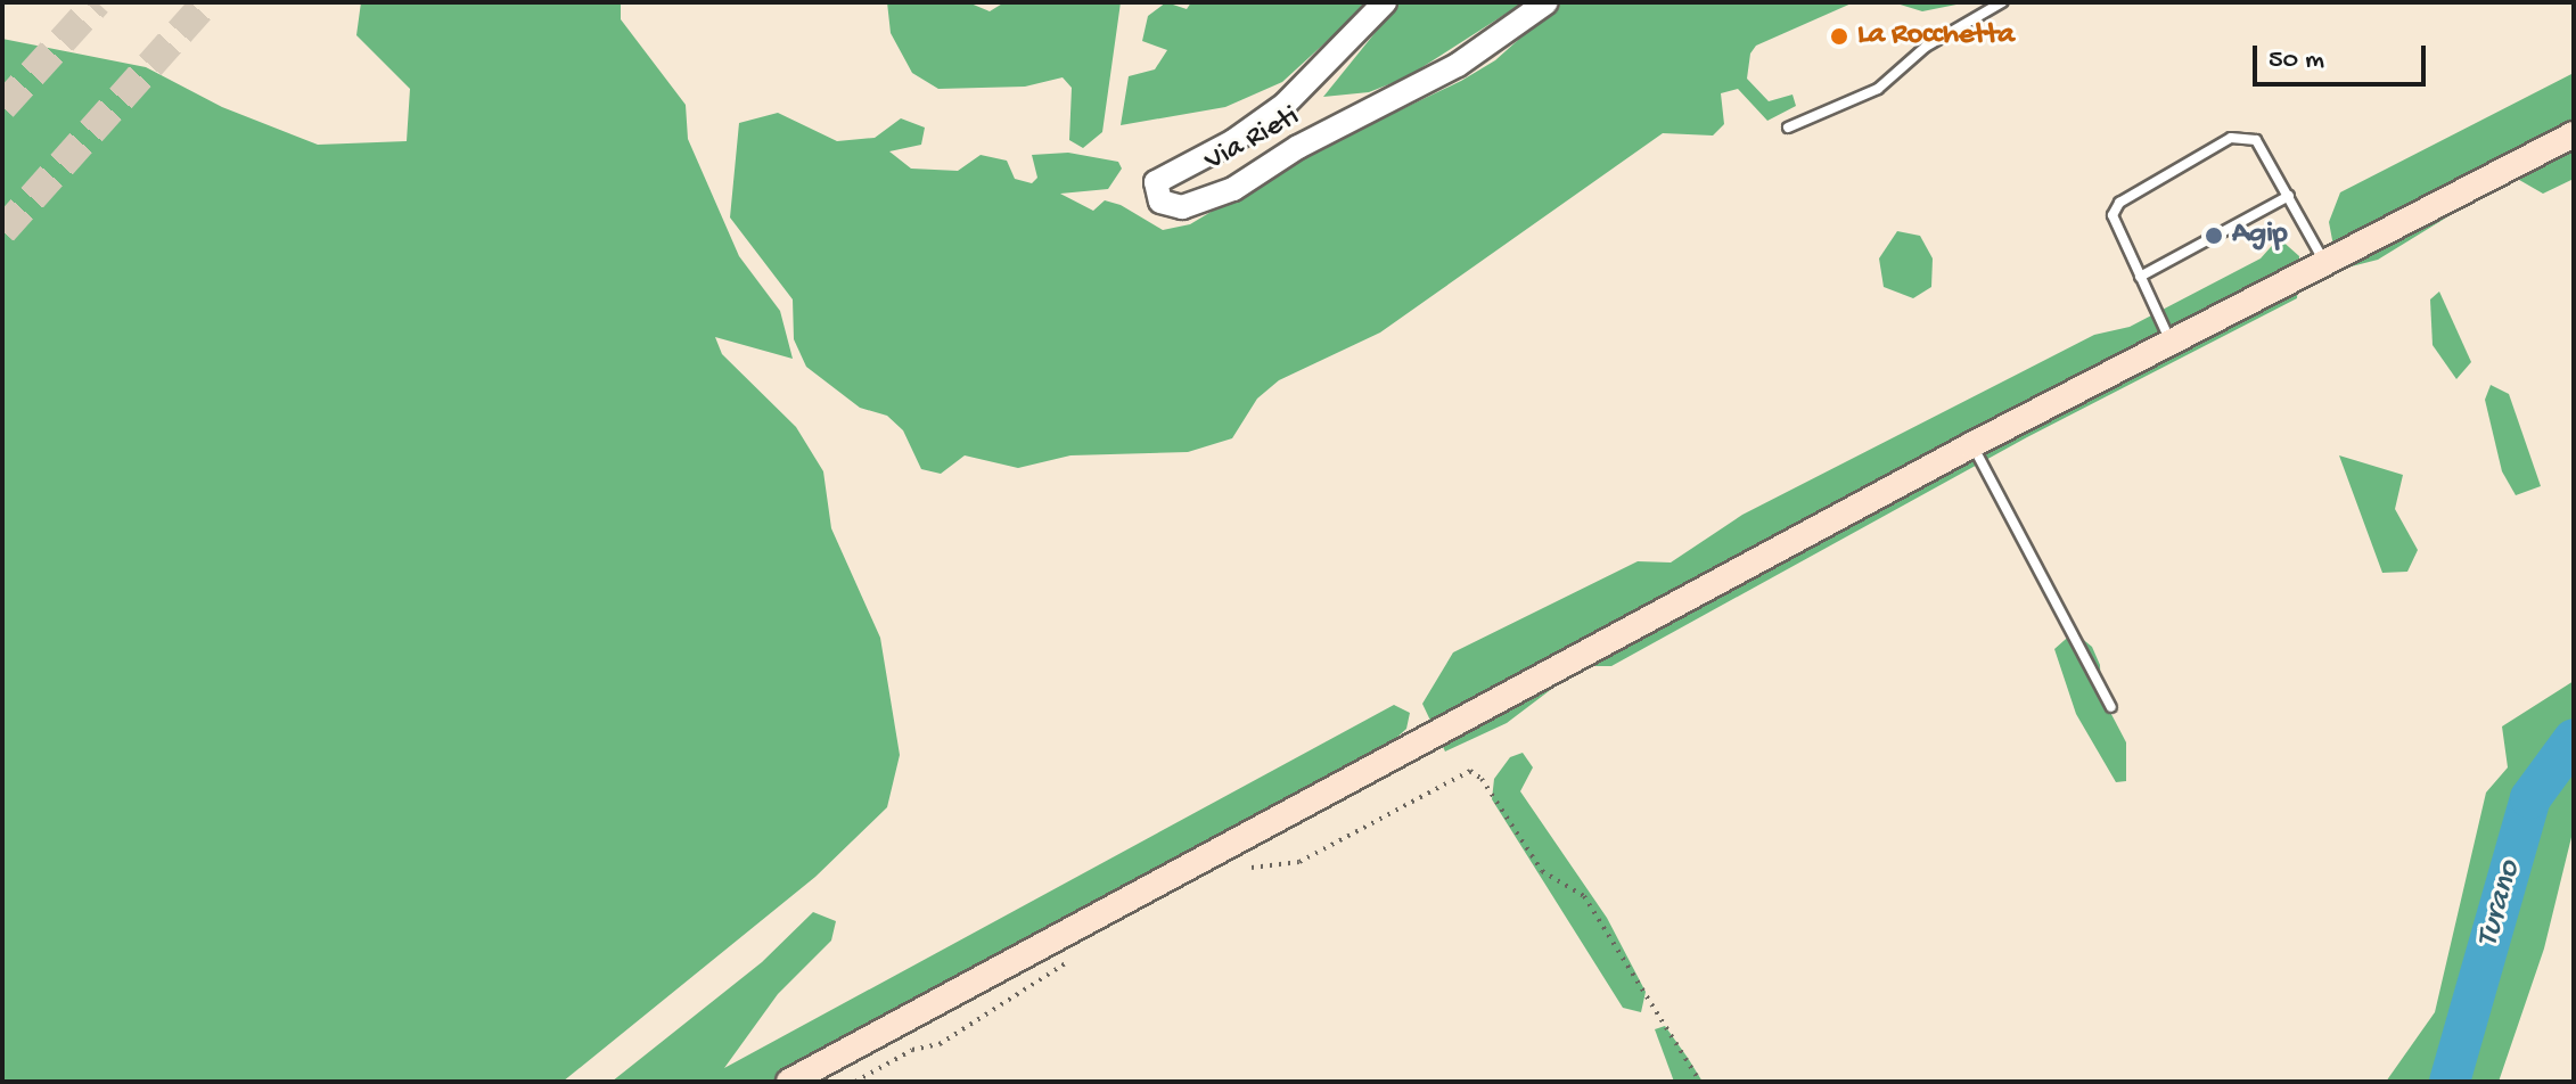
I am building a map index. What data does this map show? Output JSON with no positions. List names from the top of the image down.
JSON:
{
  "streets": {
    "street": ["Via Rieti"]
  },
  "water": ["Turano"],
  "places": ["La Rocchetta", "Agip"],
  "scale_bar": "50 m"
}
